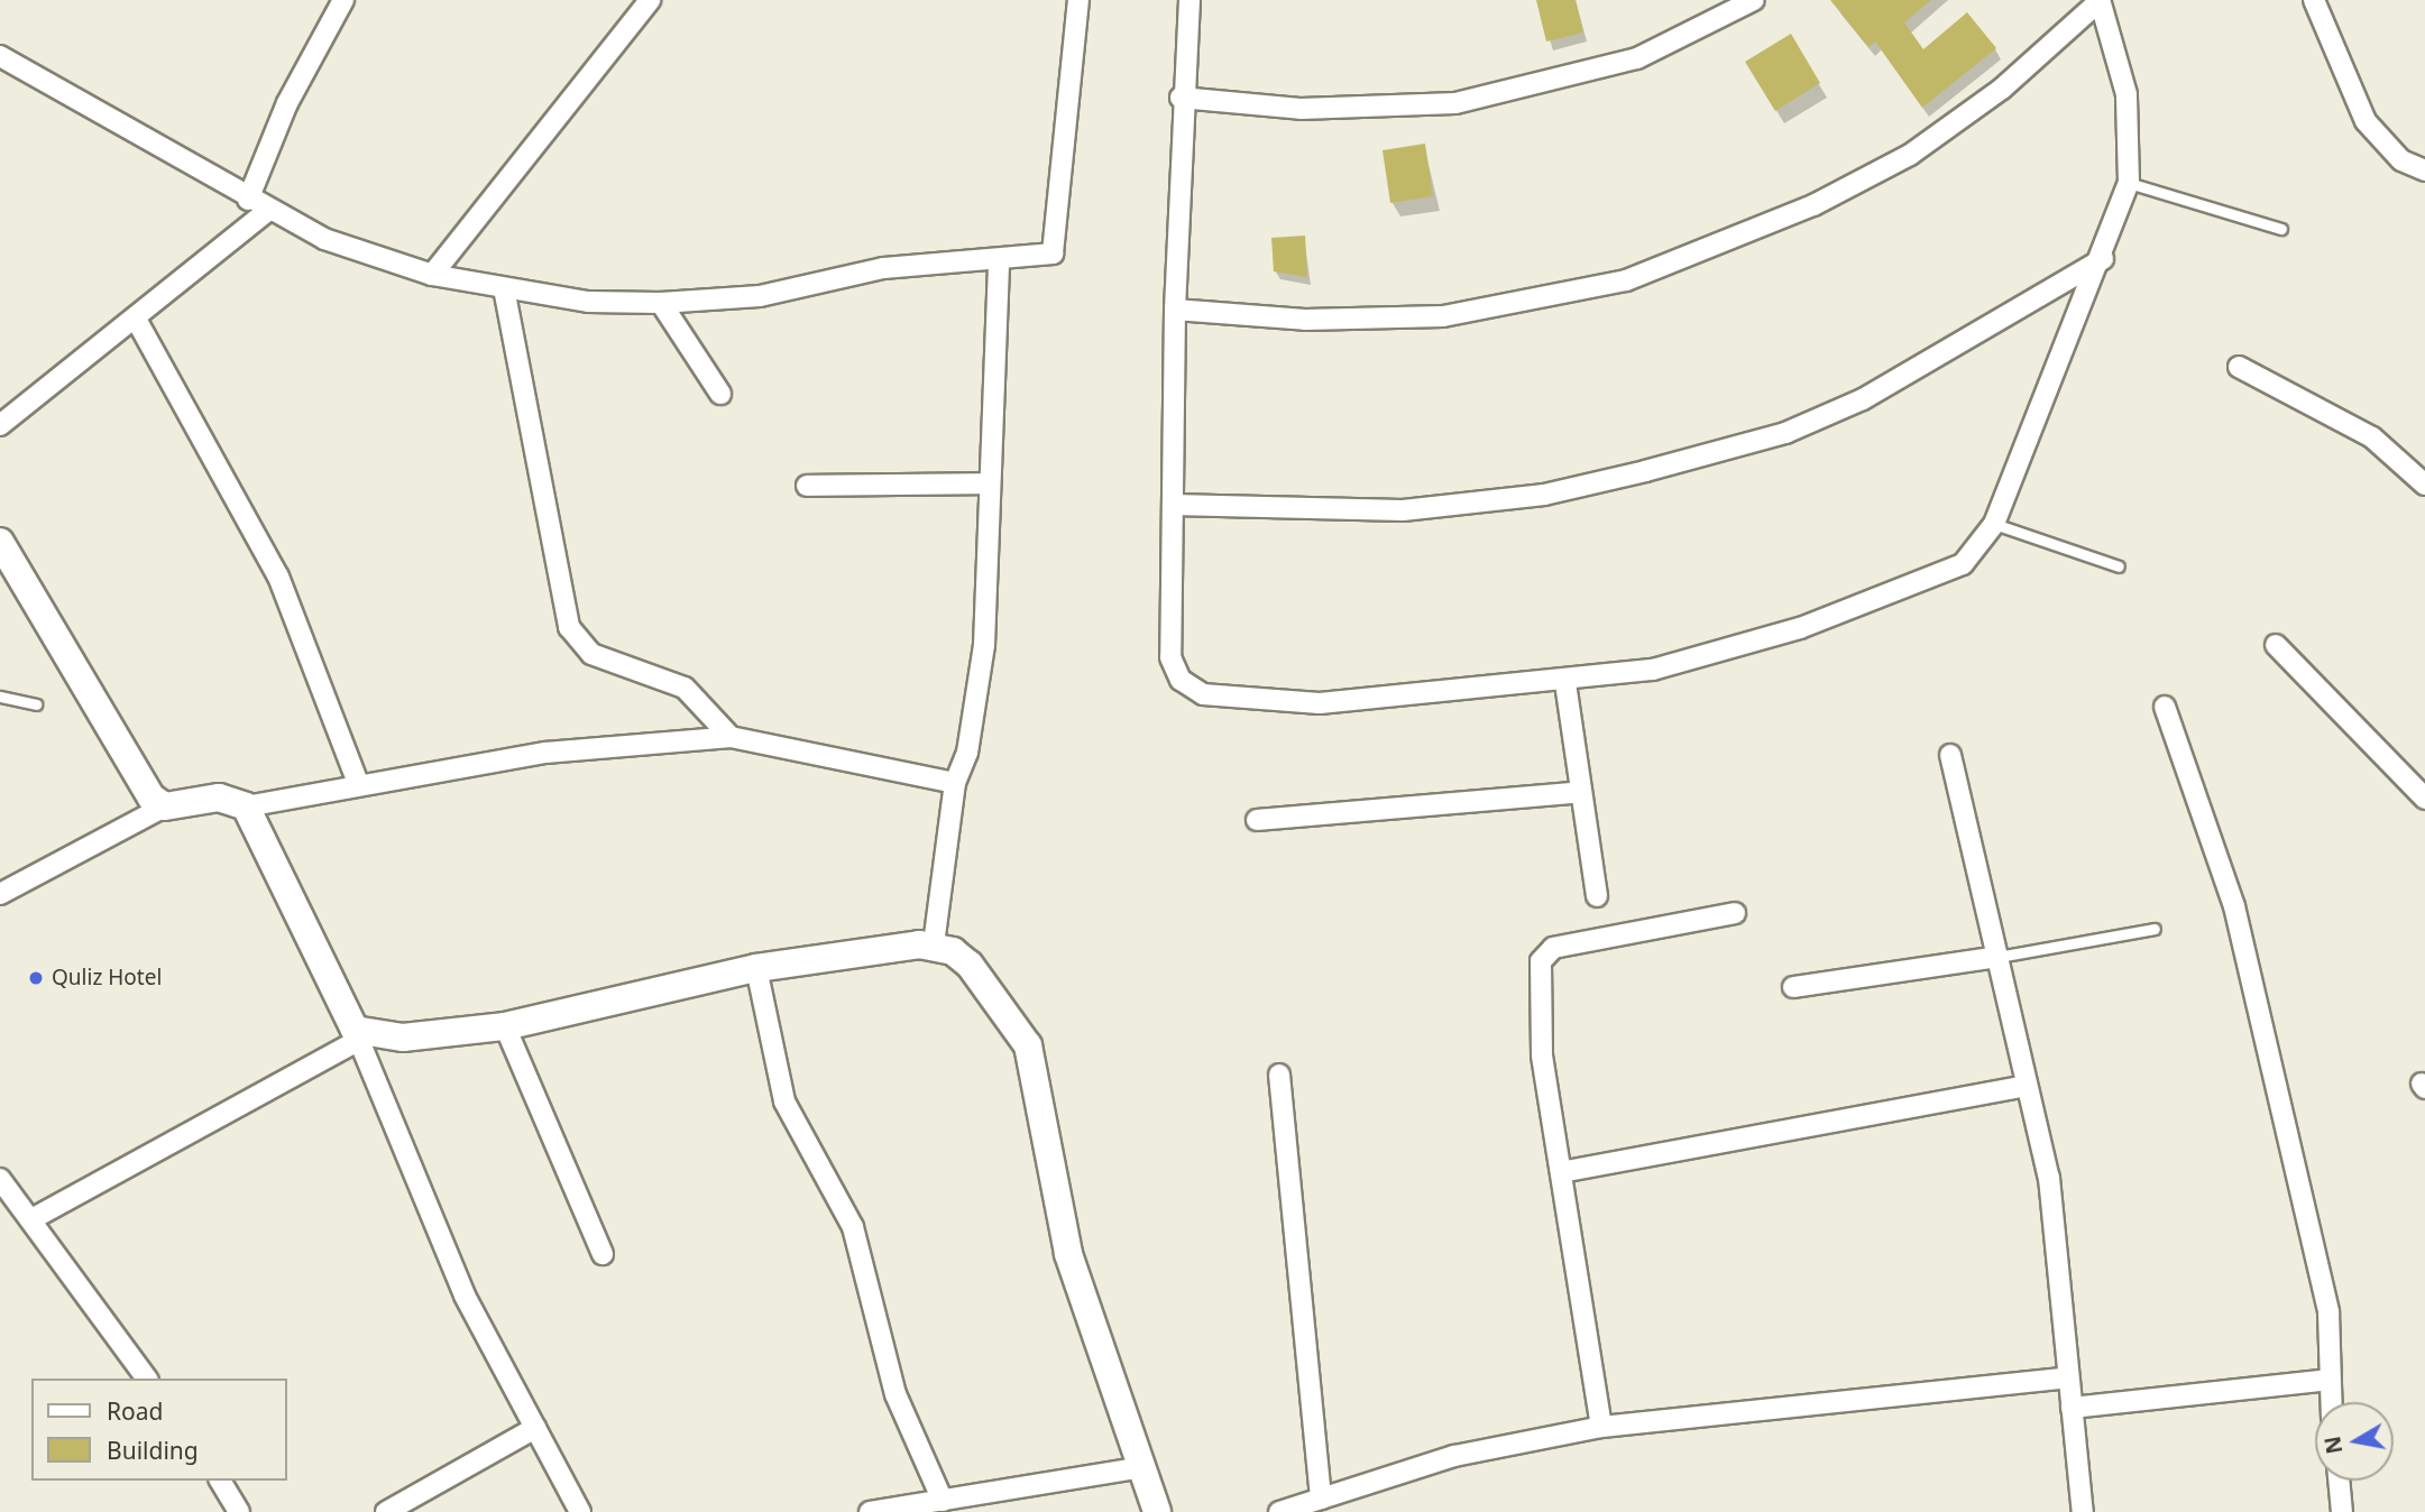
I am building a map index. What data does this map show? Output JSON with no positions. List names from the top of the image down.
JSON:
{
  "places": ["Quliz Hotel"],
  "legend": ["Road", "Building"],
  "north": "left"
}
